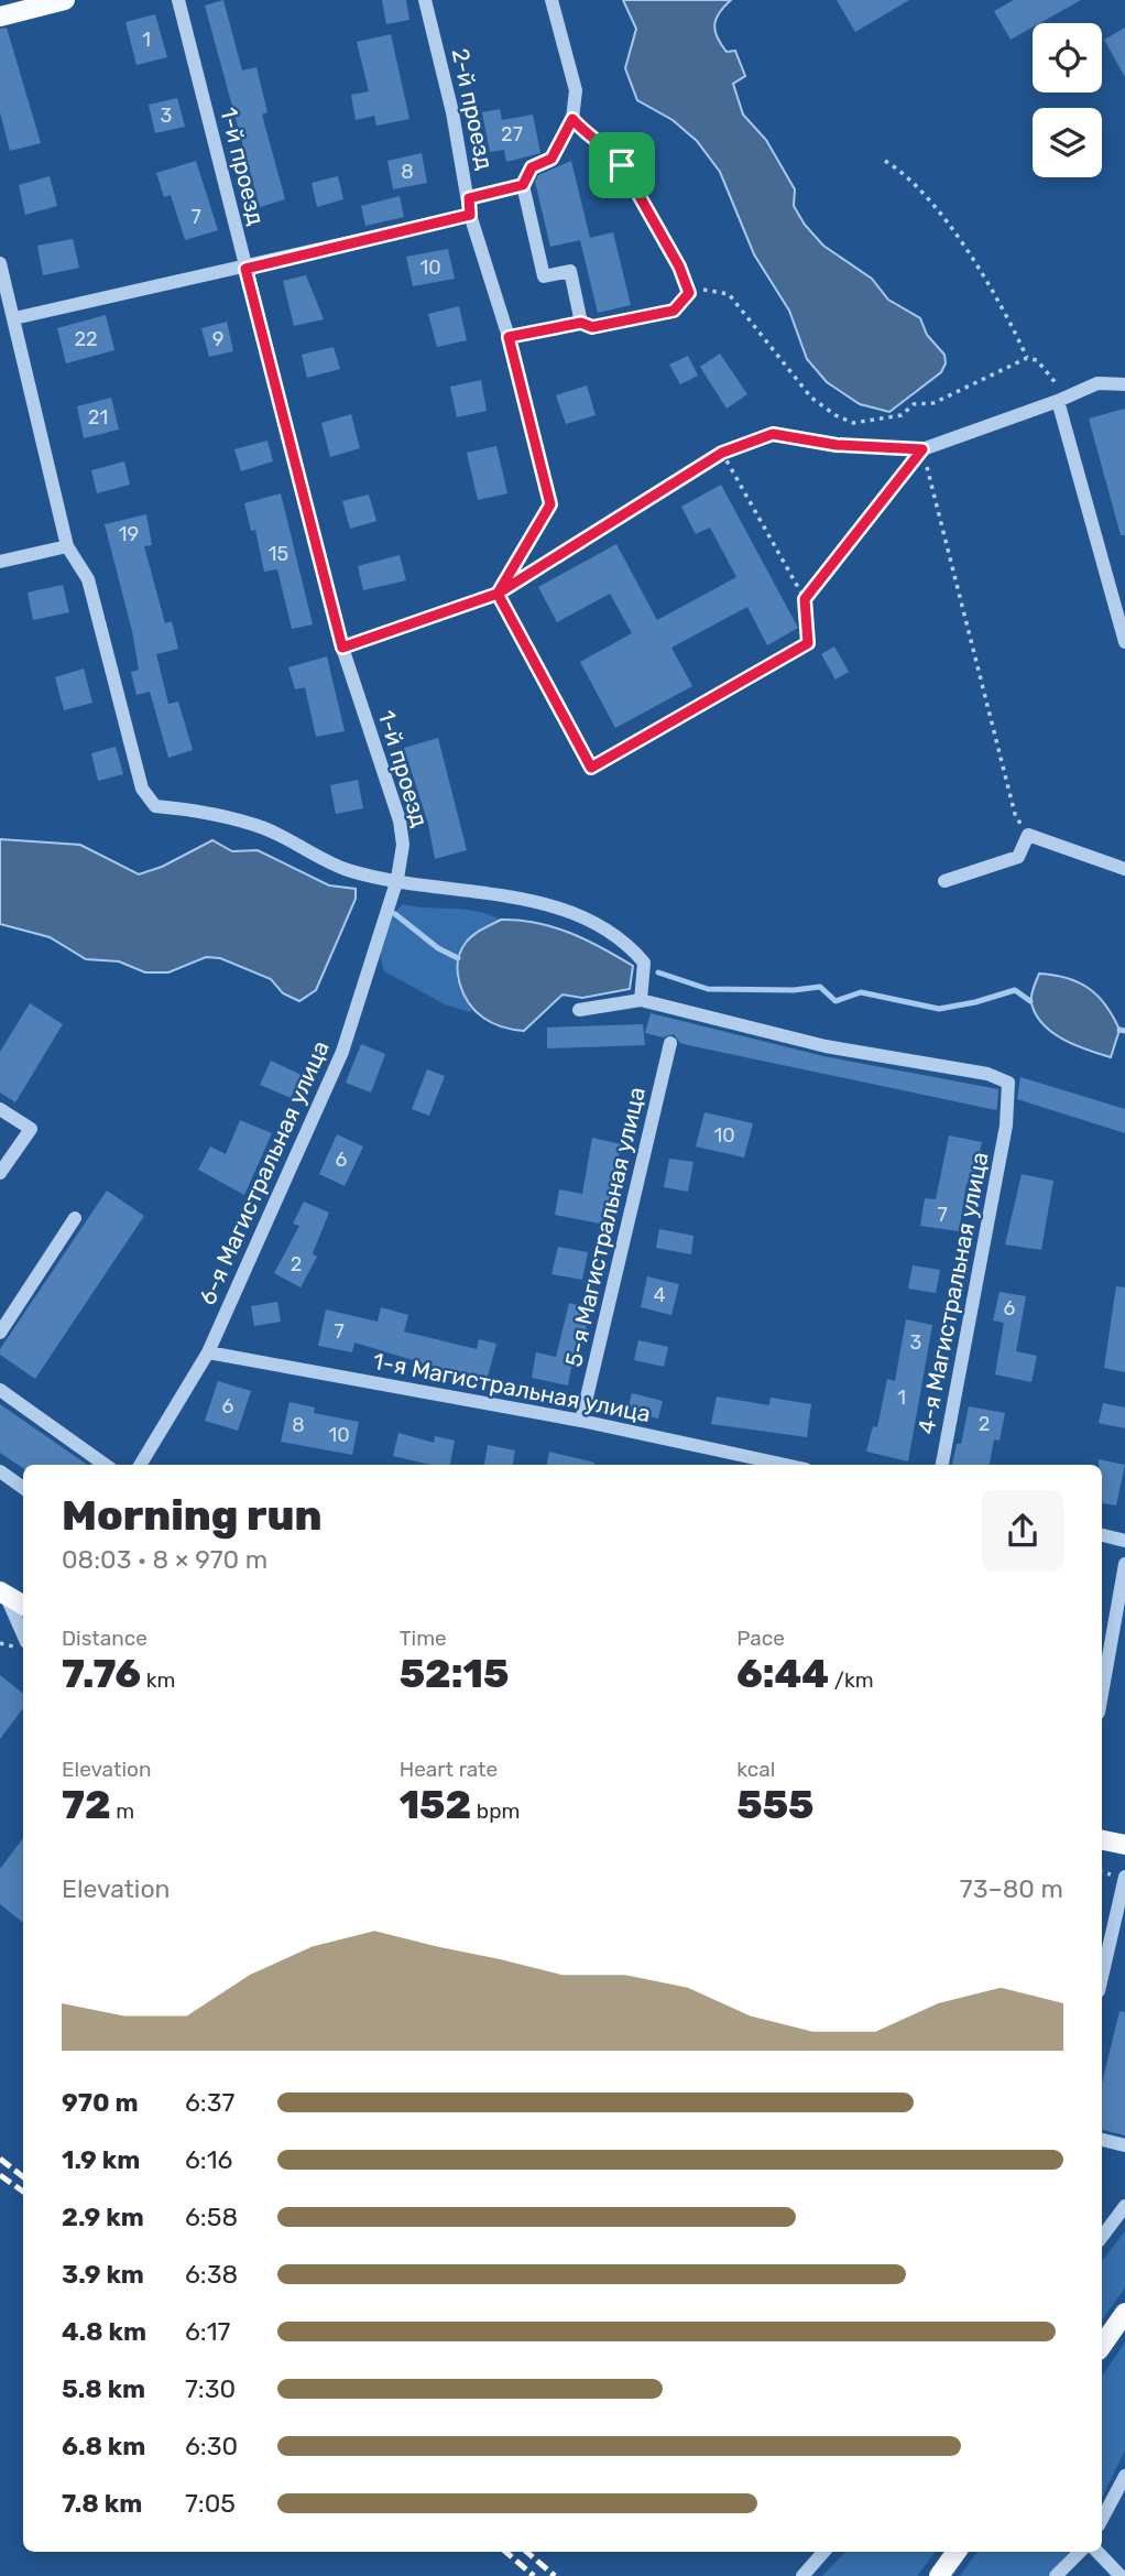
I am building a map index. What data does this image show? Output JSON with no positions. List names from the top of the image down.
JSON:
{
  "streets": {
    "street": [
      "2-й проезд",
      "1-й проезд",
      "6-я Магистральная улица",
      "5-я Магистральная улица",
      "4-я Магистральная улица",
      "1-я Магистральная улица"
    ]
  },
  "crossings": [
    ["1-й проезд", "6-я Магистральная улица"],
    ["6-я Магистральная улица", "1-я Магистральная улица"],
    ["5-я Магистральная улица", "1-я Магистральная улица"]
  ],
  "house_numbers": [
    "1",
    "3",
    "27",
    "8",
    "7",
    "10",
    "22",
    "9",
    "21",
    "19",
    "15",
    "10",
    "6",
    "7",
    "2",
    "4",
    "6",
    "7",
    "3",
    "1",
    "6",
    "2",
    "8",
    "10"
  ],
  "page": {
    "heading": ["Morning run", "08:03 · 8 × 970 m"],
    "stats": [
      ["Distance", "7.76 km"],
      ["Time", "52:15"],
      ["Pace", "6:44 /km"],
      ["Elevation", "72 m"],
      ["Heart rate", "152 bpm"],
      ["kcal", "555"]
    ],
    "chart": ["Elevation", "73–80 m"],
    "list": [
      {
        "name": "970 m",
        "note": "6:37"
      },
      {
        "name": "1.9 km",
        "note": "6:16"
      },
      {
        "name": "2.9 km",
        "note": "6:58"
      },
      {
        "name": "3.9 km",
        "note": "6:38"
      },
      {
        "name": "4.8 km",
        "note": "6:17"
      },
      {
        "name": "5.8 km",
        "note": "7:30"
      },
      {
        "name": "6.8 km",
        "note": "6:30"
      },
      {
        "name": "7.8 km",
        "note": "7:05"
      }
    ]
  }
}
